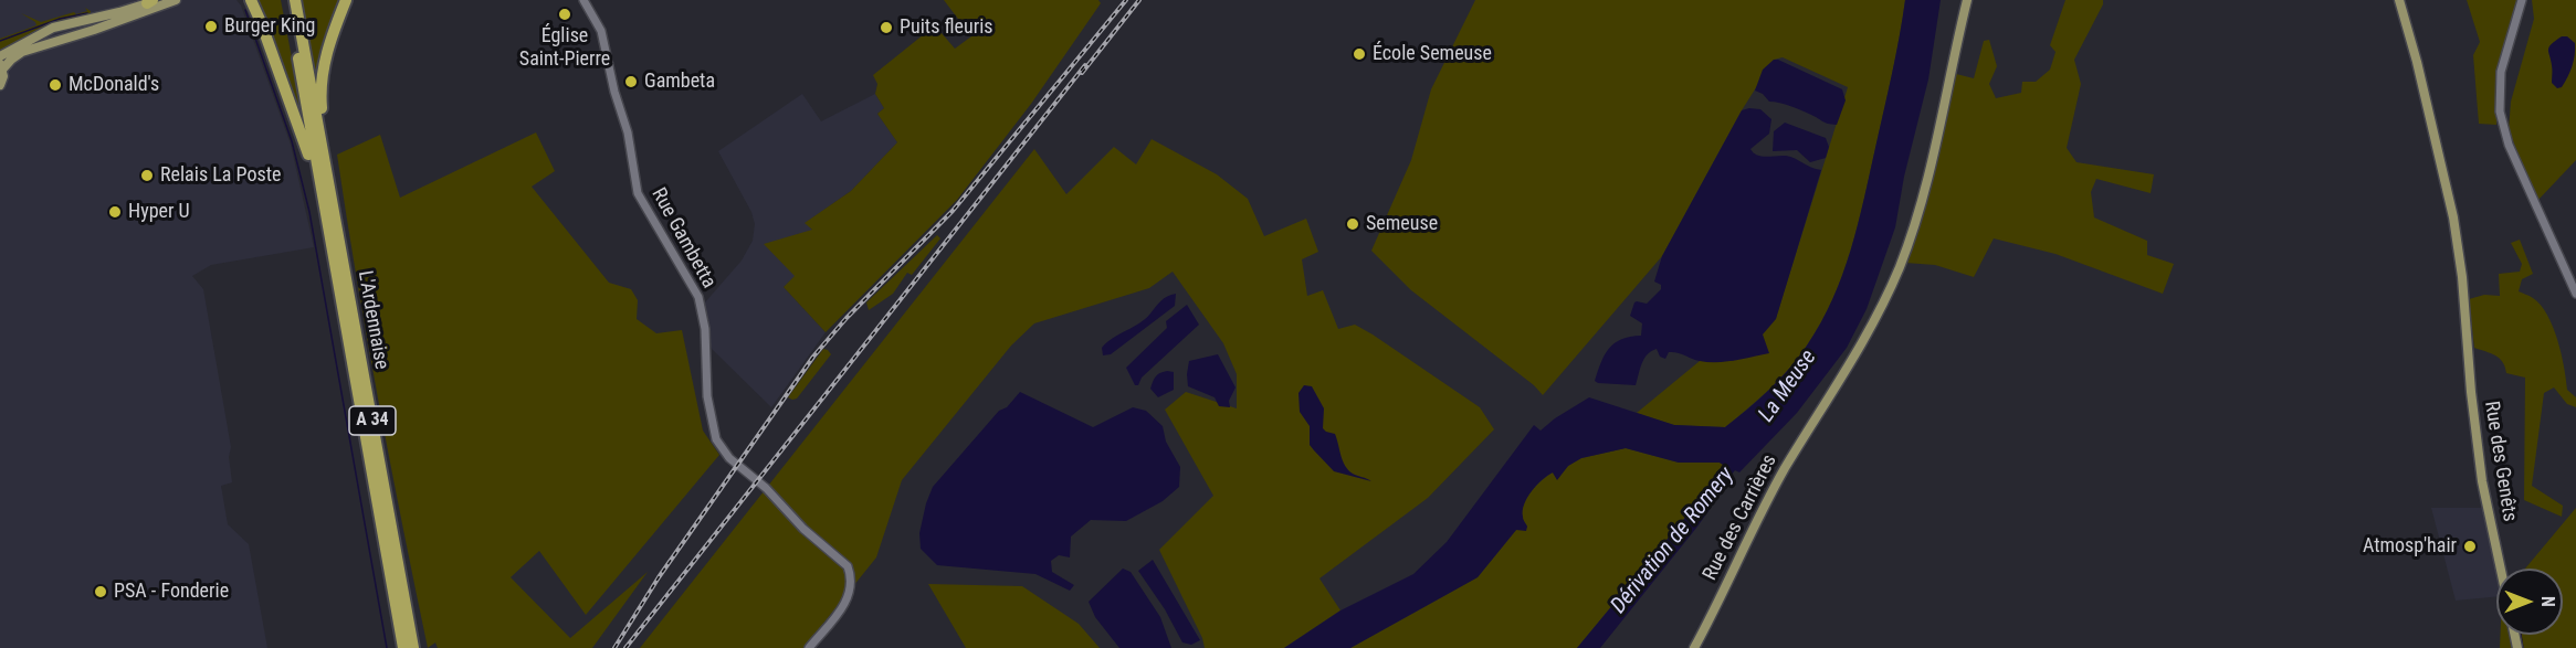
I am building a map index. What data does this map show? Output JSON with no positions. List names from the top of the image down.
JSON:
{
  "streets": {
    "highway": ["L'Ardennaise", "A 34"],
    "main road": ["Rue des Genêts", "Rue des Carrières"],
    "street": ["Rue Gambetta"]
  },
  "water": ["La Meuse", "Dérivation de Romery"],
  "places": [
    "Église Saint-Pierre",
    "Burger King",
    "Puits fleuris",
    "École Semeuse",
    "Gambeta",
    "McDonald's",
    "Relais La Poste",
    "Hyper U",
    "Semeuse",
    "Atmosp'hair",
    "PSA - Fonderie"
  ],
  "north": "right"
}
